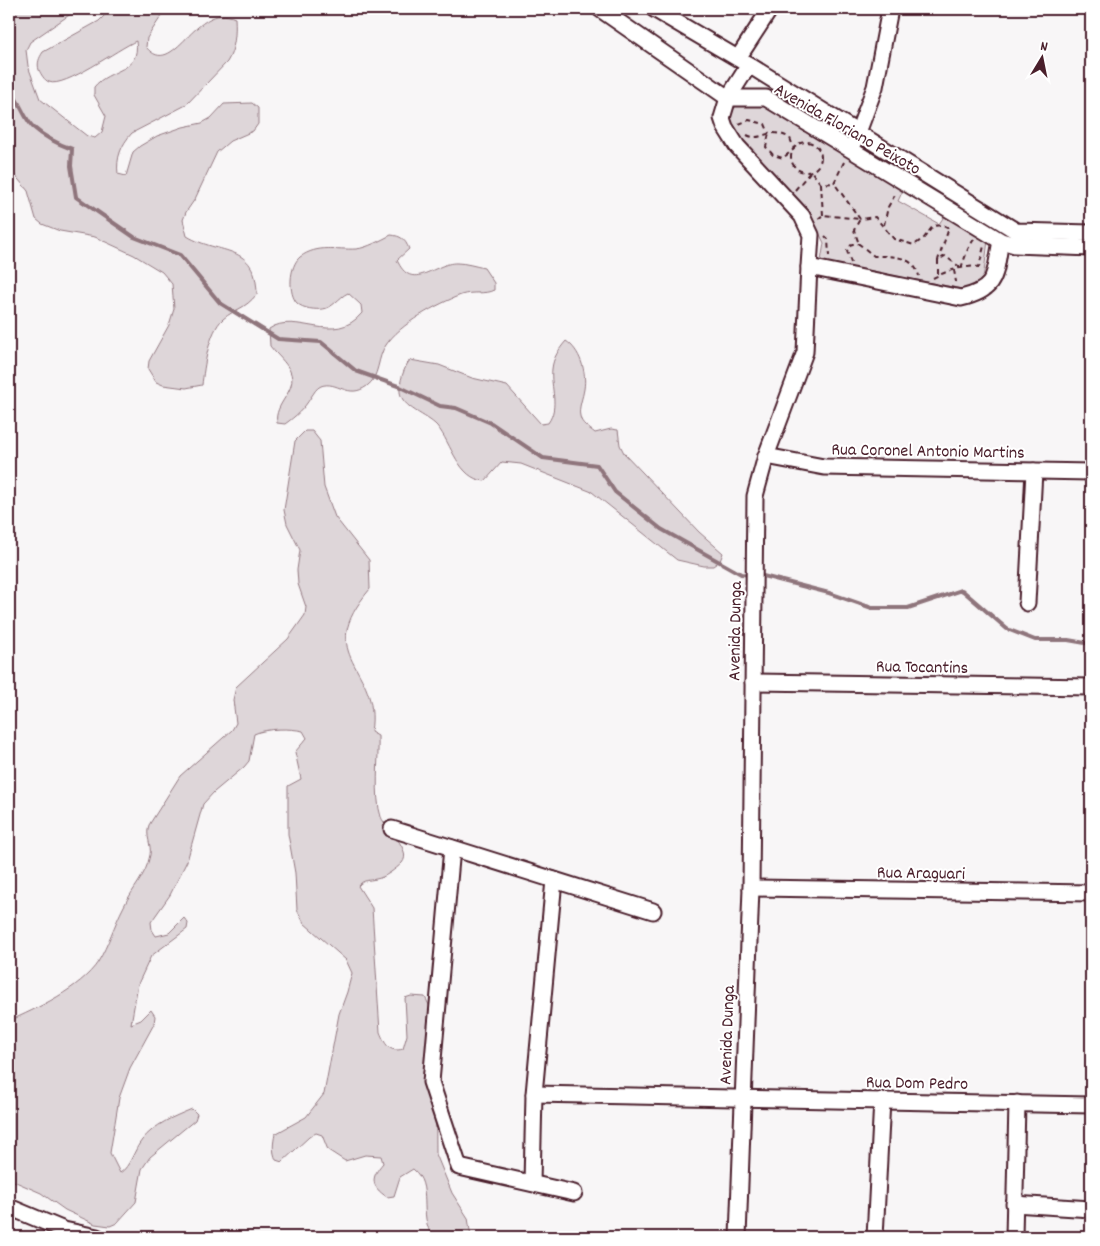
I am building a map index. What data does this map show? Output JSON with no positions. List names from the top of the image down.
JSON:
{
  "streets": {
    "street": [
      "Avenida Floriano Peixoto",
      "Rua Coronel Antonio Martins",
      "Avenida Dunga",
      "Rua Tocantins",
      "Rua Araguari",
      "Rua Dom Pedro"
    ]
  },
  "crossings": [
    ["Avenida Floriano Peixoto", "Avenida Dunga"],
    ["Rua Coronel Antonio Martins", "Avenida Dunga"],
    ["Avenida Dunga", "Rua Tocantins"],
    ["Avenida Dunga", "Rua Araguari"],
    ["Avenida Dunga", "Rua Dom Pedro"]
  ],
  "north": "top"
}
